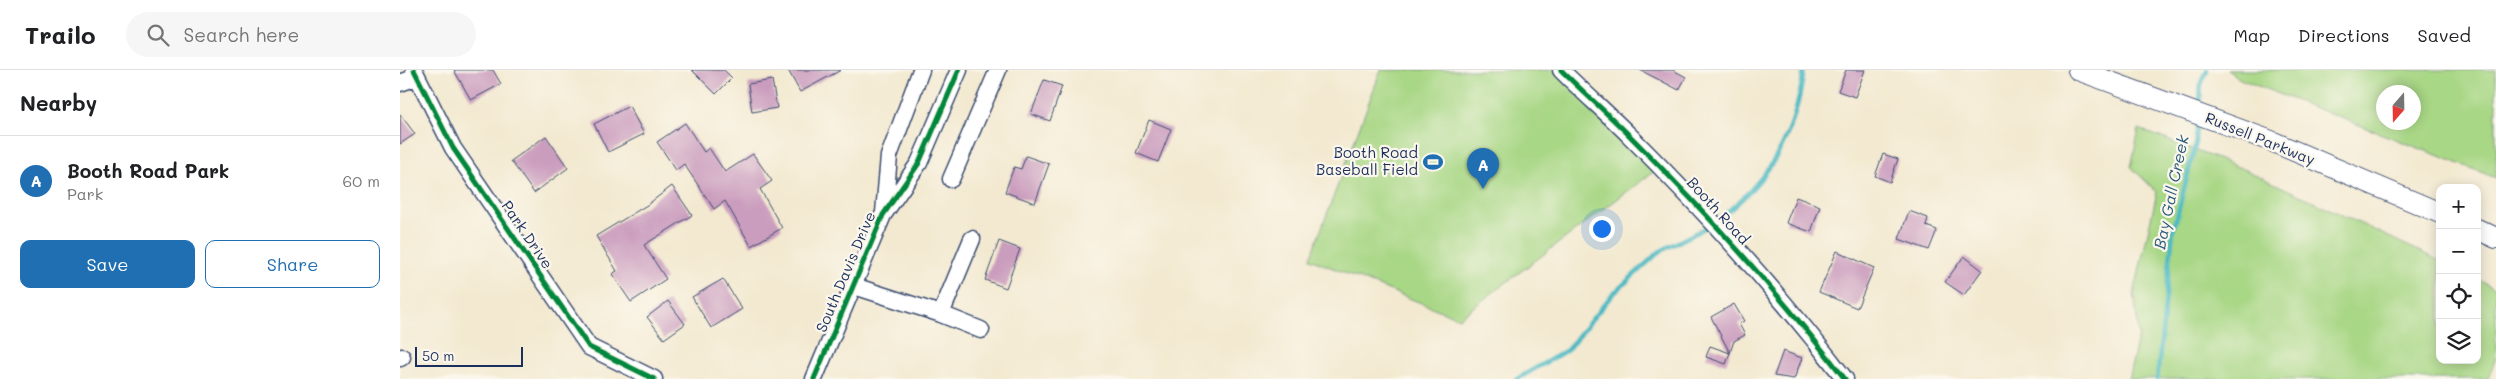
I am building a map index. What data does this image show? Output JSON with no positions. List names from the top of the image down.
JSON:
{
  "streets": {
    "main road": ["Russell Parkway"],
    "street": ["Booth Road", "Park Drive", "South Davis Drive"]
  },
  "water": ["Bay Gall Creek"],
  "places": {
    "sports": ["Booth Road Baseball Field"]
  },
  "scale_bar": "50 m",
  "north": "bottom",
  "page": {
    "header": "Trailo",
    "search": "Search here",
    "nav": ["Map", "Directions", "Saved"],
    "heading": "Nearby",
    "list": [
      {
        "mark": "A",
        "name": "Booth Road Park",
        "note": "Park",
        "value": "60 m"
      }
    ],
    "pins": "A",
    "map_buttons": ["+", "−"],
    "buttons": ["Save", "Share"],
    "scale": "50 m"
  }
}
